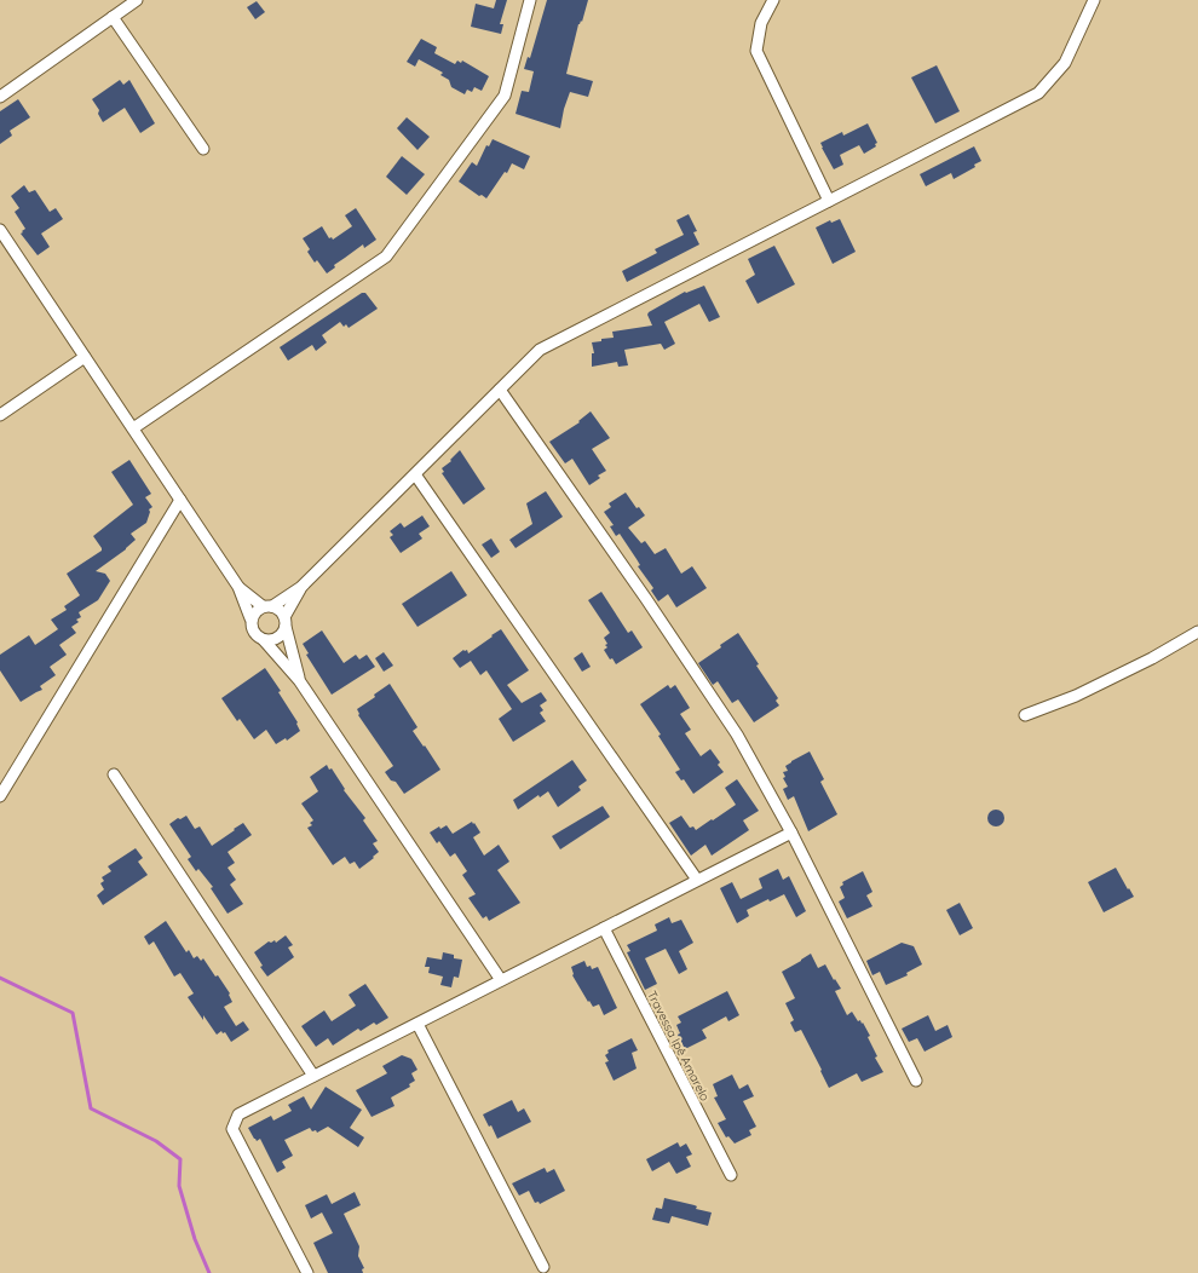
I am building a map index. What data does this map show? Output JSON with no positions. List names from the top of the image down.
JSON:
{
  "streets": {
    "street": ["Travessa Ipê Amarelo"]
  }
}
